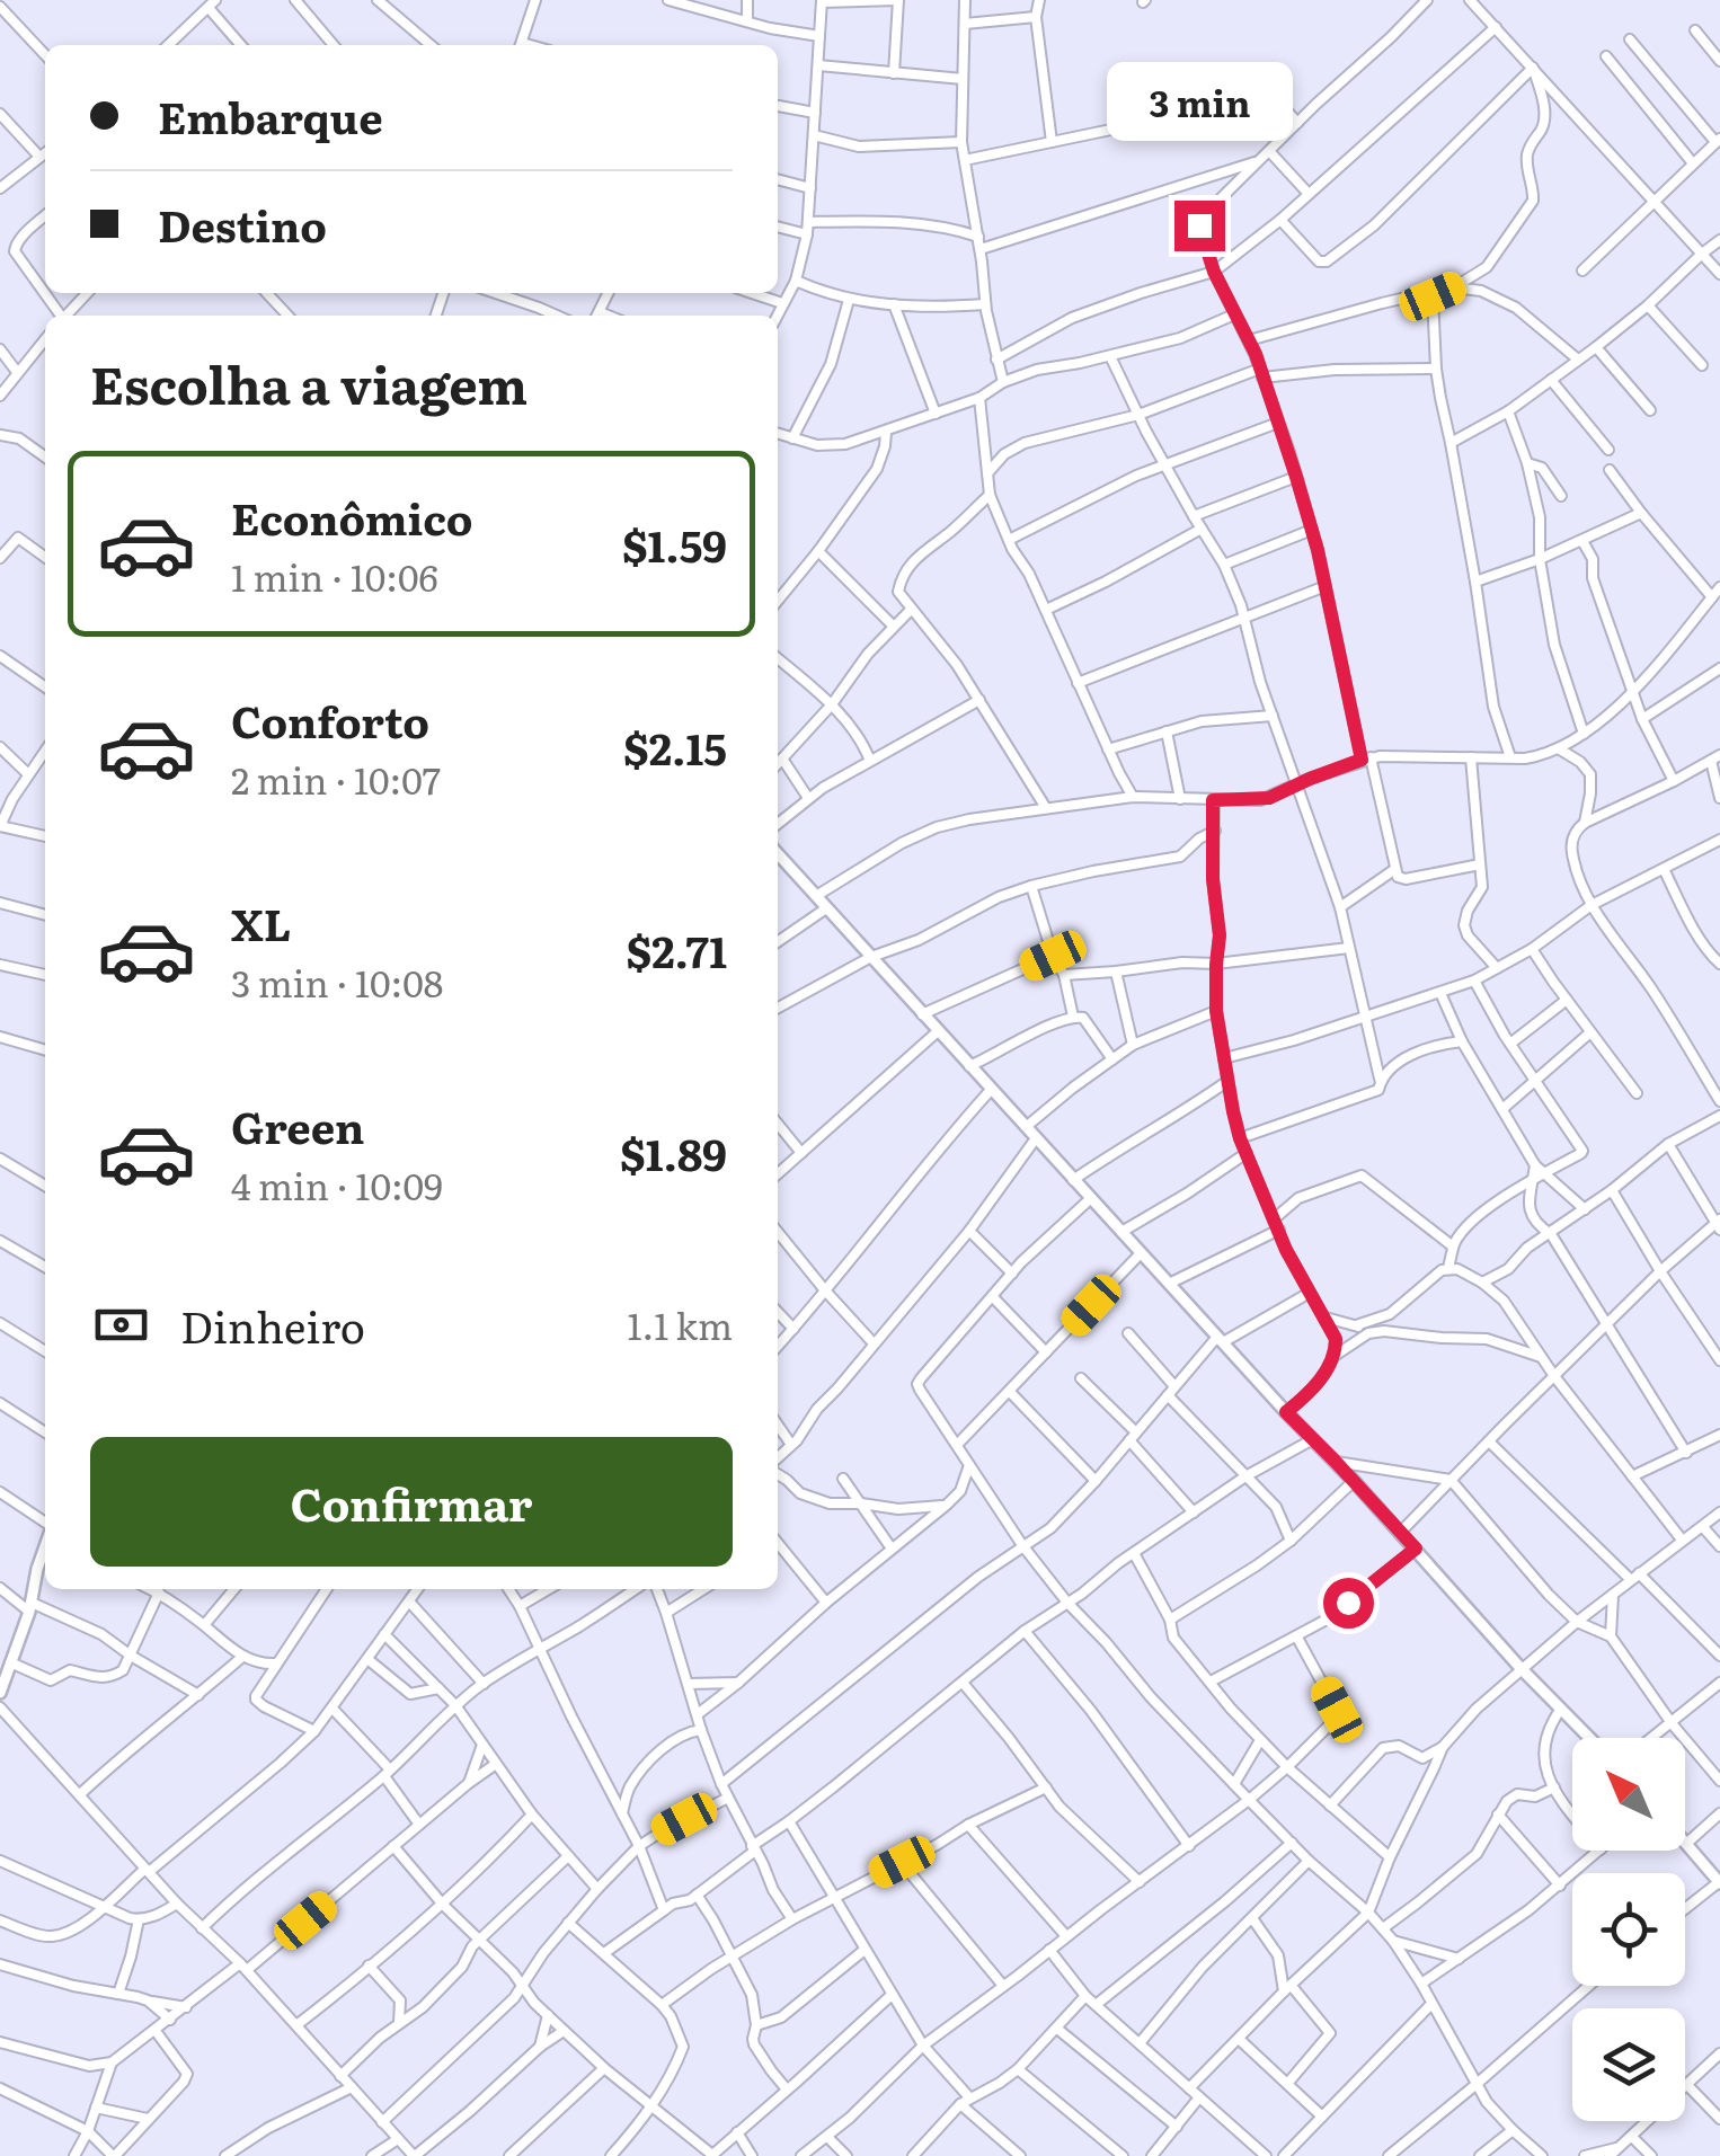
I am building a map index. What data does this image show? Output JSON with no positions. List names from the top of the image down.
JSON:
{
  "north": "top left",
  "page": {
    "banner": ["Embarque", "Destino"],
    "bubble": "3 min",
    "heading": "Escolha a viagem",
    "list": [
      {
        "name": "Econômico",
        "note": "1 min · 10:06",
        "value": "$1.59"
      },
      {
        "name": "Conforto",
        "note": "2 min · 10:07",
        "value": "$2.15"
      },
      {
        "name": "XL",
        "note": "3 min · 10:08",
        "value": "$2.71"
      },
      {
        "name": "Green",
        "note": "4 min · 10:09",
        "value": "$1.89"
      }
    ],
    "pay": ["Dinheiro", "1.1 km"],
    "buttons": "Confirmar"
  }
}
